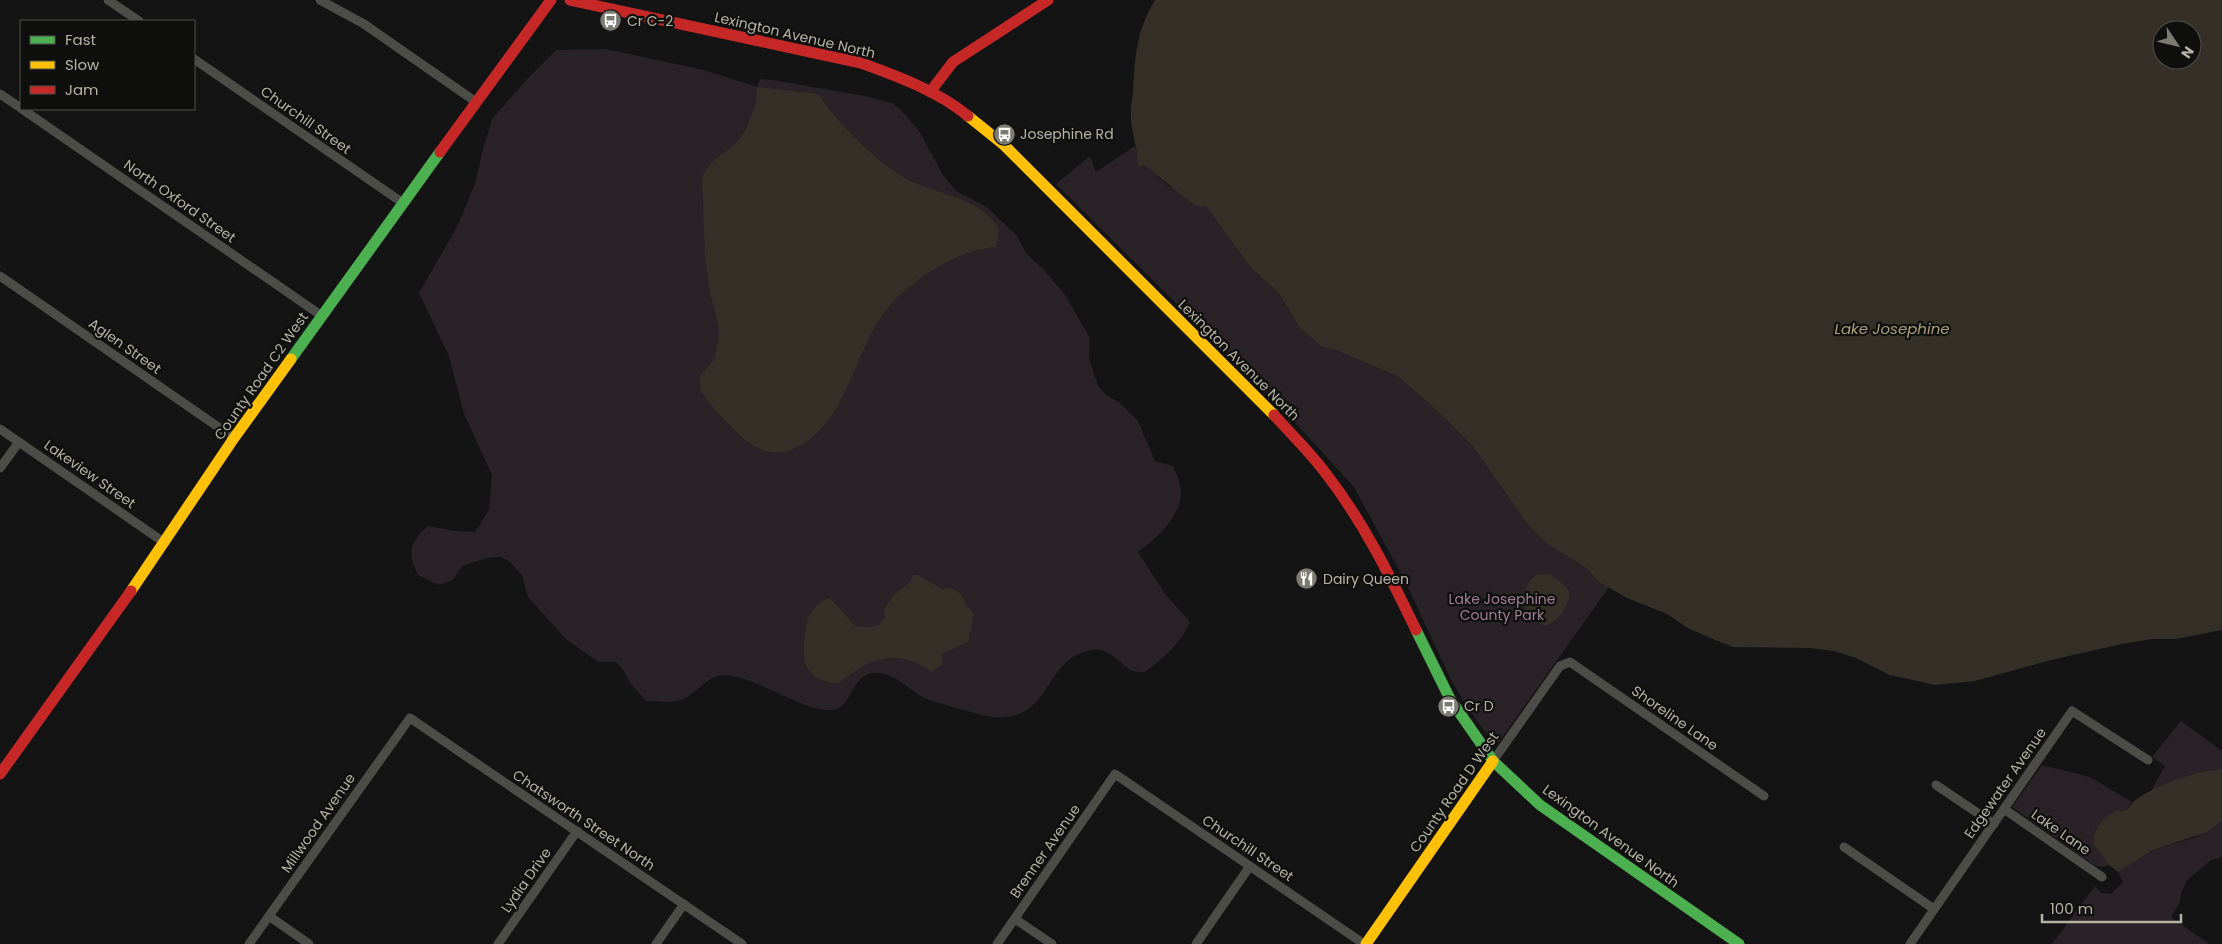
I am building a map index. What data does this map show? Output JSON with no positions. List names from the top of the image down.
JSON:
{
  "streets": {
    "main road": ["Lexington Avenue North", "County Road C2 West", "County Road D West"],
    "street": [
      "Churchill Street",
      "North Oxford Street",
      "Aglen Street",
      "Lakeview Street",
      "Shoreline Lane",
      "Edgewater Avenue",
      "Chatsworth Street North",
      "Millwood Avenue",
      "Lake Lane",
      "Brenner Avenue",
      "Lydia Drive"
    ]
  },
  "crossings": [
    ["Lexington Avenue North", "County Road D West"],
    ["Churchill Street", "County Road C2 West"],
    ["Churchill Street", "County Road D West"],
    ["Churchill Street", "Brenner Avenue"],
    ["North Oxford Street", "County Road C2 West"],
    ["Aglen Street", "County Road C2 West"],
    ["County Road C2 West", "Lakeview Street"],
    ["Shoreline Lane", "County Road D West"],
    ["Edgewater Avenue", "Lake Lane"],
    ["Chatsworth Street North", "Millwood Avenue"],
    ["Chatsworth Street North", "Lydia Drive"]
  ],
  "water": ["Lake Josephine"],
  "parks": ["Lake Josephine County Park"],
  "places": {
    "bus stop": ["Cr C-2", "Josephine Rd", "Cr D"],
    "restaurant": ["Dairy Queen"]
  },
  "legend": ["Fast", "Slow", "Jam"],
  "scale_bar": "100 m",
  "north": "bottom right"
}
